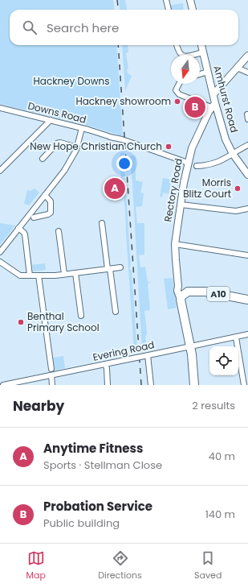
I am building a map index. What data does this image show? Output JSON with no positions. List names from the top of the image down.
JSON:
{
  "streets": {
    "highway": ["Rectory Road", "A10"],
    "street": ["Amhurst Road", "Downs Road", "Evering Road"]
  },
  "crossings": [
    ["Amhurst Road", "Rectory Road"],
    ["Downs Road", "Rectory Road"],
    ["Rectory Road", "Evering Road"]
  ],
  "parks": ["Hackney Downs"],
  "places": [
    "Hackney showroom",
    "New Hope Christian Church",
    "Morris Blitz Court",
    "Benthal Primary School"
  ],
  "north": "bottom",
  "page": {
    "search": "Search here",
    "pins": ["B", "A"],
    "heading": ["Nearby", "2 results"],
    "list": [
      {
        "mark": "A",
        "name": "Anytime Fitness",
        "note": "Sports · Stellman Close",
        "value": "40 m"
      },
      {
        "mark": "B",
        "name": "Probation Service",
        "note": "Public building",
        "value": "140 m"
      }
    ],
    "nav": ["Map", "Directions", "Saved"]
  }
}
